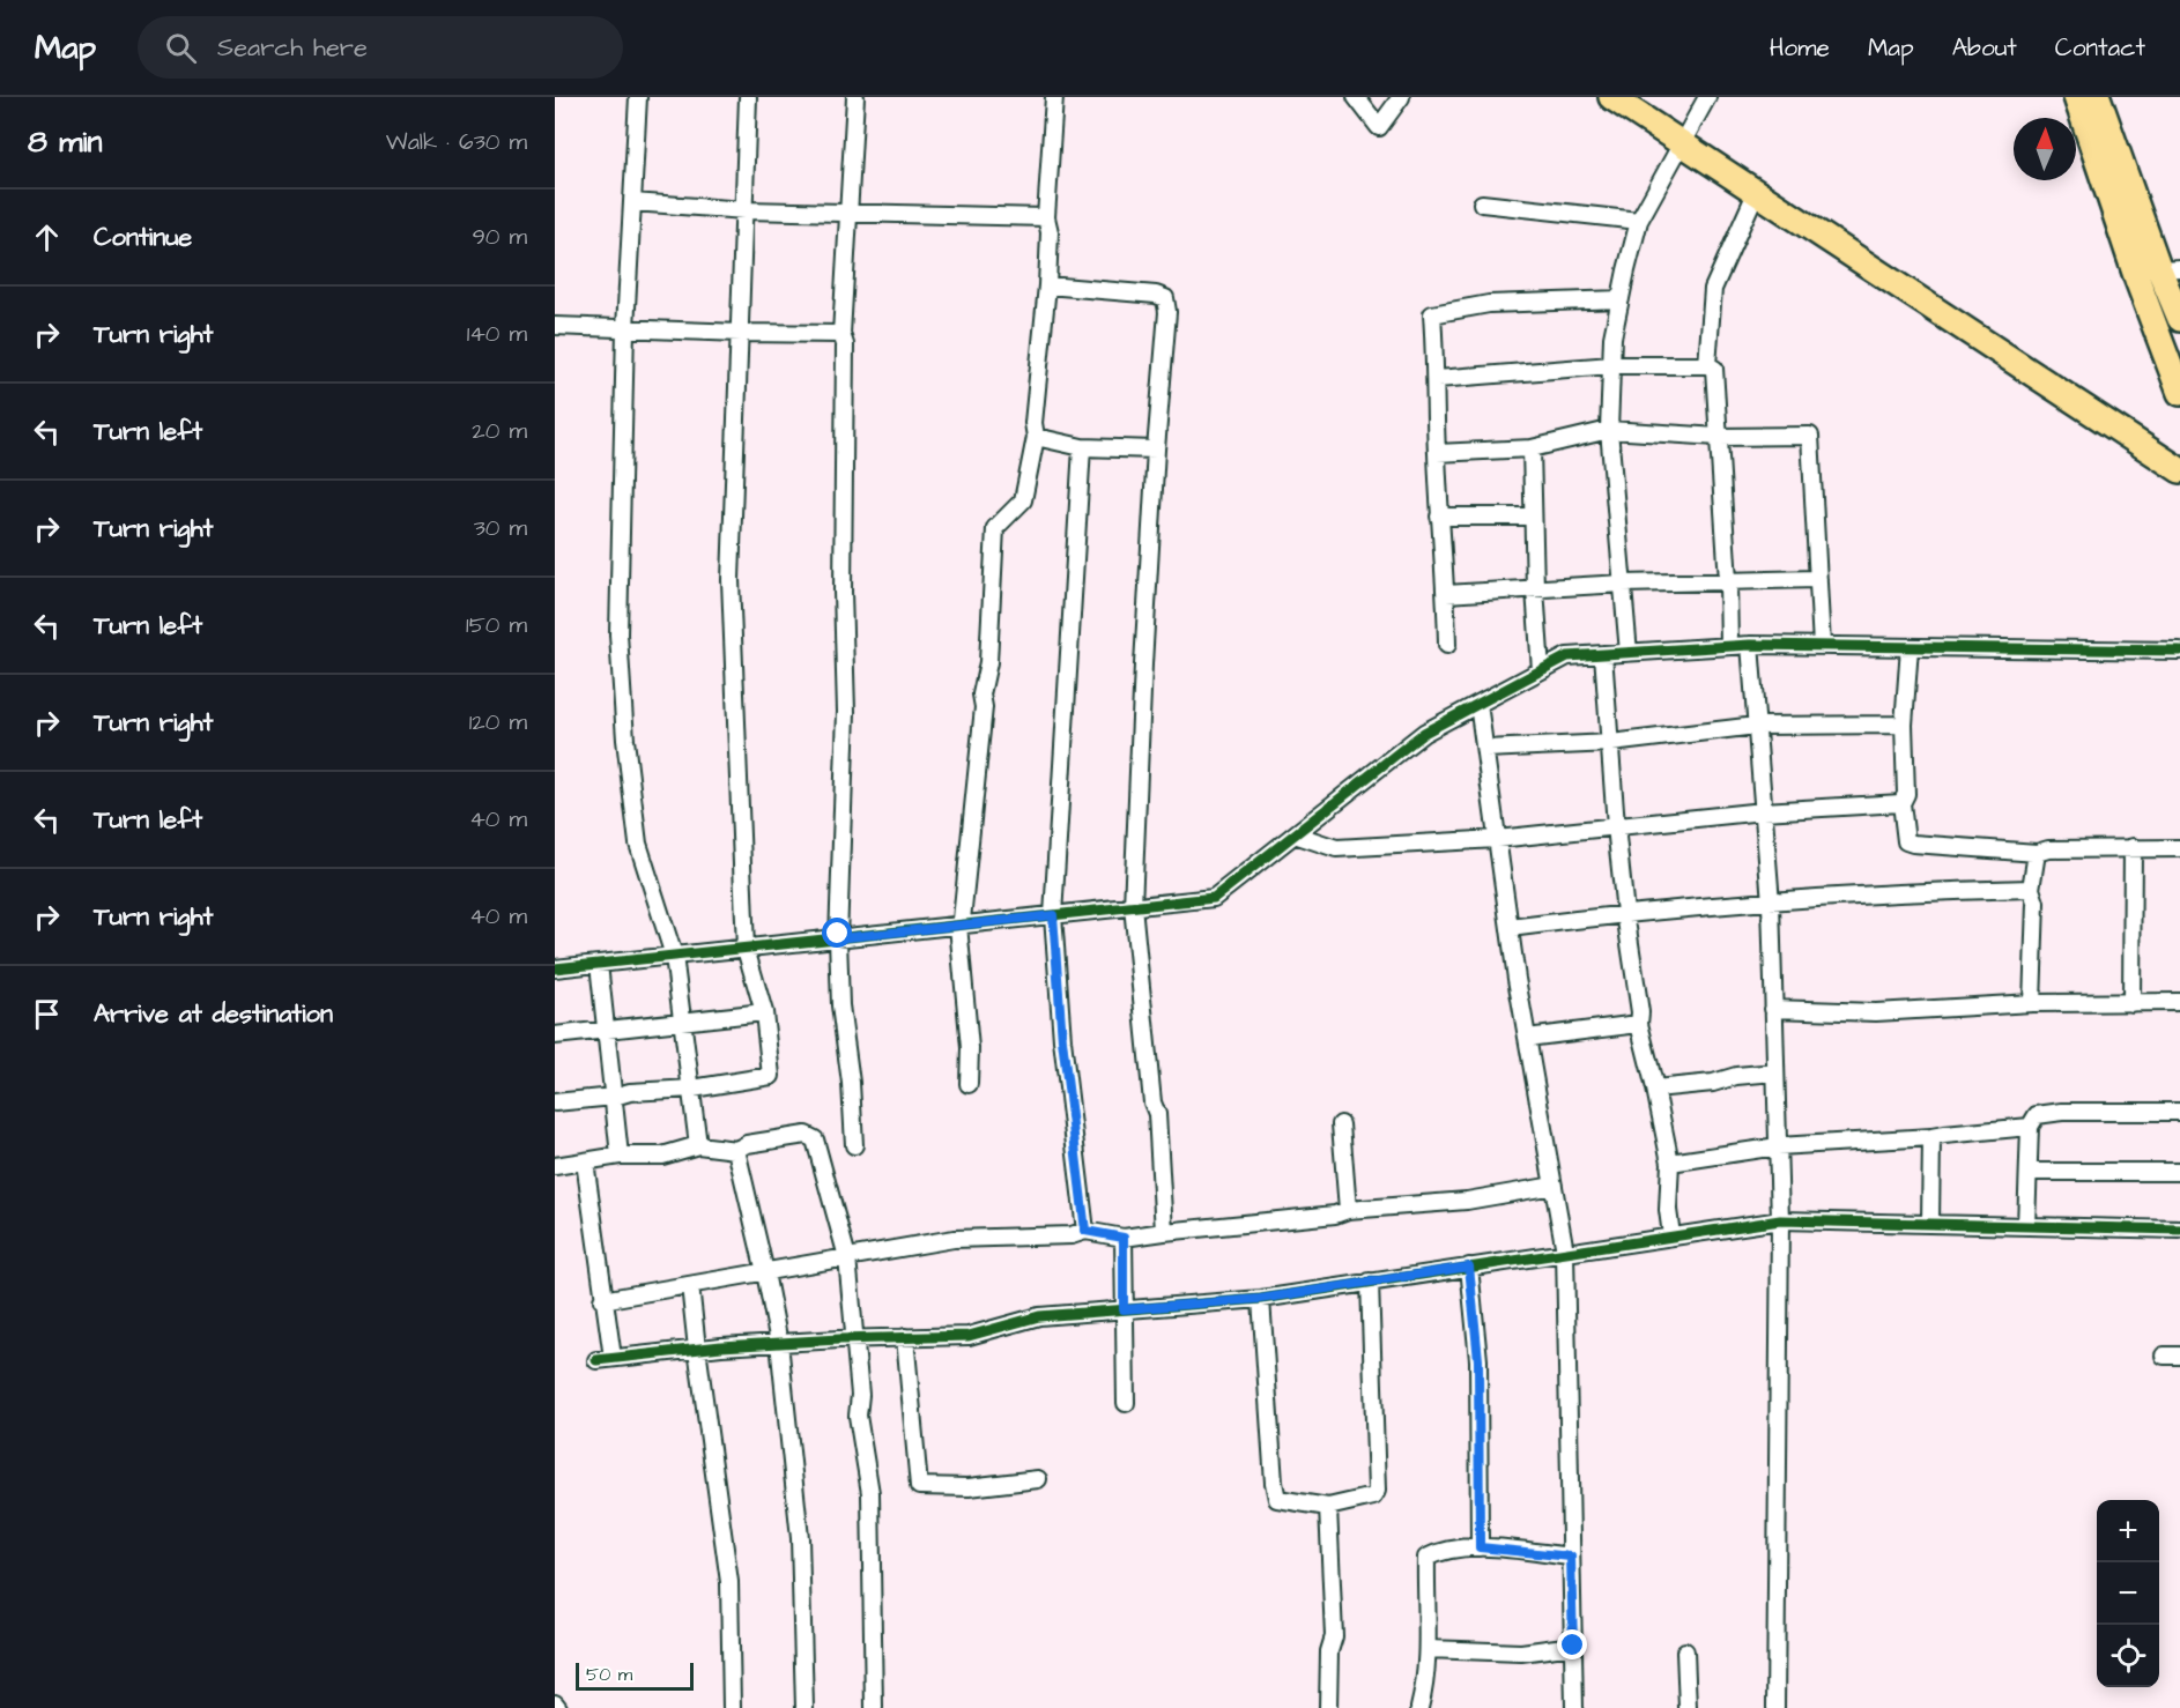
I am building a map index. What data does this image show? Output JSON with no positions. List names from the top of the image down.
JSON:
{
  "scale_bar": "50 m",
  "north": "top",
  "page": {
    "header": "Map",
    "search": "Search here",
    "nav": [
      "Home",
      "Map",
      "About",
      "Contact"
    ],
    "heading": ["8 min", "Walk · 630 m"],
    "list": [
      ["Continue", "90 m"],
      ["Turn right", "140 m"],
      ["Turn left", "20 m"],
      ["Turn right", "30 m"],
      ["Turn left", "150 m"],
      ["Turn right", "120 m"],
      ["Turn left", "40 m"],
      ["Turn right", "40 m"],
      "Arrive at destination"
    ],
    "map_buttons": ["+", "−"],
    "scale": "50 m"
  }
}
